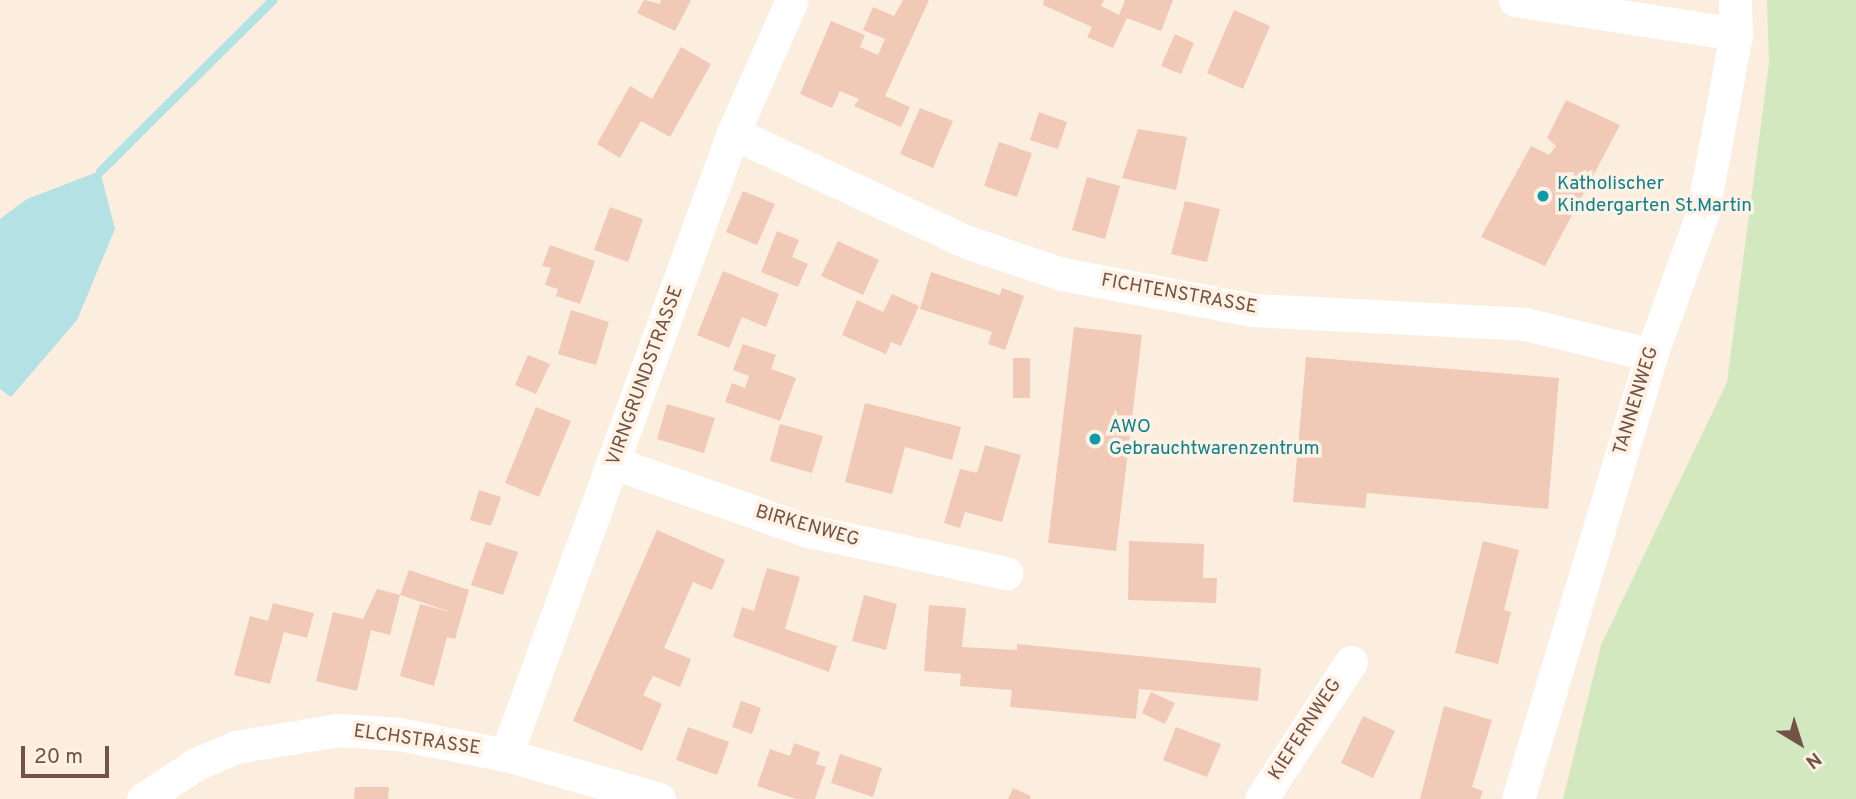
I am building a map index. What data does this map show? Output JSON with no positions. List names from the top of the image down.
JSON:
{
  "streets": {
    "street": [
      "FICHTENSTRASSE",
      "VIRNGRUNDSTRASSE",
      "TANNENWEG",
      "BIRKENWEG",
      "KIEFERNWEG",
      "ELCHSTRASSE"
    ]
  },
  "crossings": [
    ["FICHTENSTRASSE", "VIRNGRUNDSTRASSE"],
    ["FICHTENSTRASSE", "TANNENWEG"],
    ["VIRNGRUNDSTRASSE", "BIRKENWEG"],
    ["VIRNGRUNDSTRASSE", "ELCHSTRASSE"]
  ],
  "places": ["Katholischer Kindergarten St.Martin", "AWO Gebrauchtwarenzentrum"],
  "scale_bar": "20 m",
  "north": "bottom right"
}
